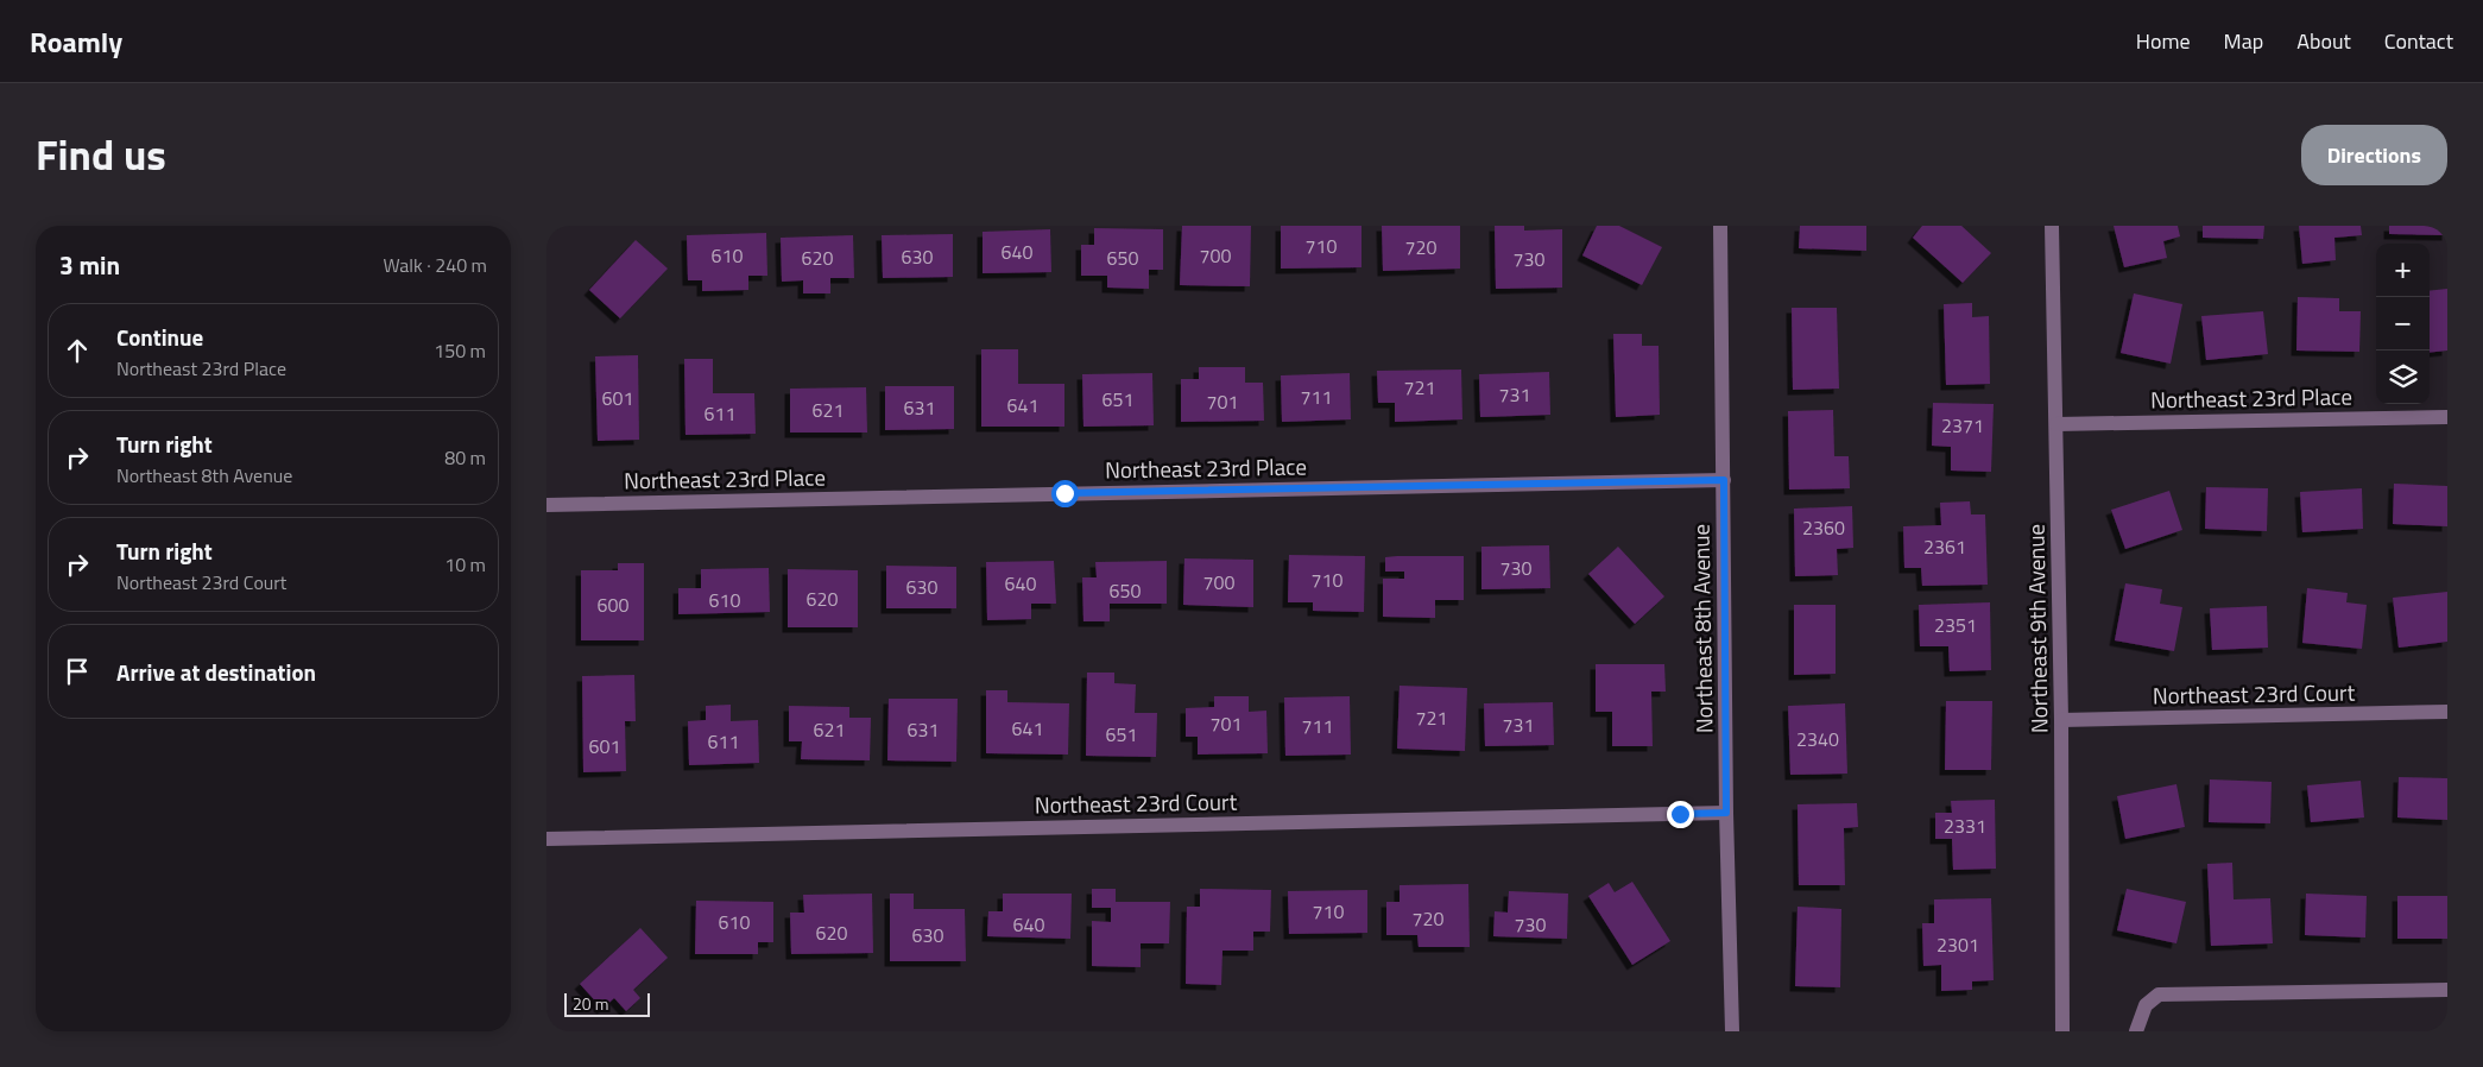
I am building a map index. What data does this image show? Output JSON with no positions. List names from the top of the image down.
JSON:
{
  "streets": {
    "street": [
      "Northeast 23rd Place",
      "Northeast 8th Avenue",
      "Northeast 9th Avenue",
      "Northeast 23rd Court"
    ]
  },
  "crossings": [
    ["Northeast 23rd Place", "Northeast 8th Avenue"],
    ["Northeast 23rd Place", "Northeast 9th Avenue"],
    ["Northeast 8th Avenue", "Northeast 23rd Court"],
    ["Northeast 9th Avenue", "Northeast 23rd Court"]
  ],
  "house_numbers": [
    "710",
    "720",
    "640",
    "610",
    "700",
    "630",
    "620",
    "650",
    "730",
    "721",
    "731",
    "711",
    "601",
    "651",
    "701",
    "641",
    "631",
    "621",
    "611",
    "2371",
    "2360",
    "2361",
    "730",
    "710",
    "700",
    "640",
    "630",
    "650",
    "620",
    "610",
    "600",
    "2351",
    "721",
    "701",
    "731",
    "711",
    "641",
    "621",
    "631",
    "651",
    "2340",
    "611",
    "601",
    "2331",
    "710",
    "720",
    "610",
    "640",
    "730",
    "620",
    "630",
    "2301"
  ],
  "scale_bar": "20 m",
  "page": {
    "header": "Roamly",
    "nav": [
      "Home",
      "Map",
      "About",
      "Contact"
    ],
    "title": "Find us",
    "buttons": "Directions",
    "heading": ["3 min", "Walk · 240 m"],
    "map_buttons": ["+", "−"],
    "list": [
      ["Continue", "Northeast 23rd Place", "150 m"],
      ["Turn right", "Northeast 8th Avenue", "80 m"],
      ["Turn right", "Northeast 23rd Court", "10 m"],
      "Arrive at destination"
    ],
    "scale": "20 m"
  }
}
